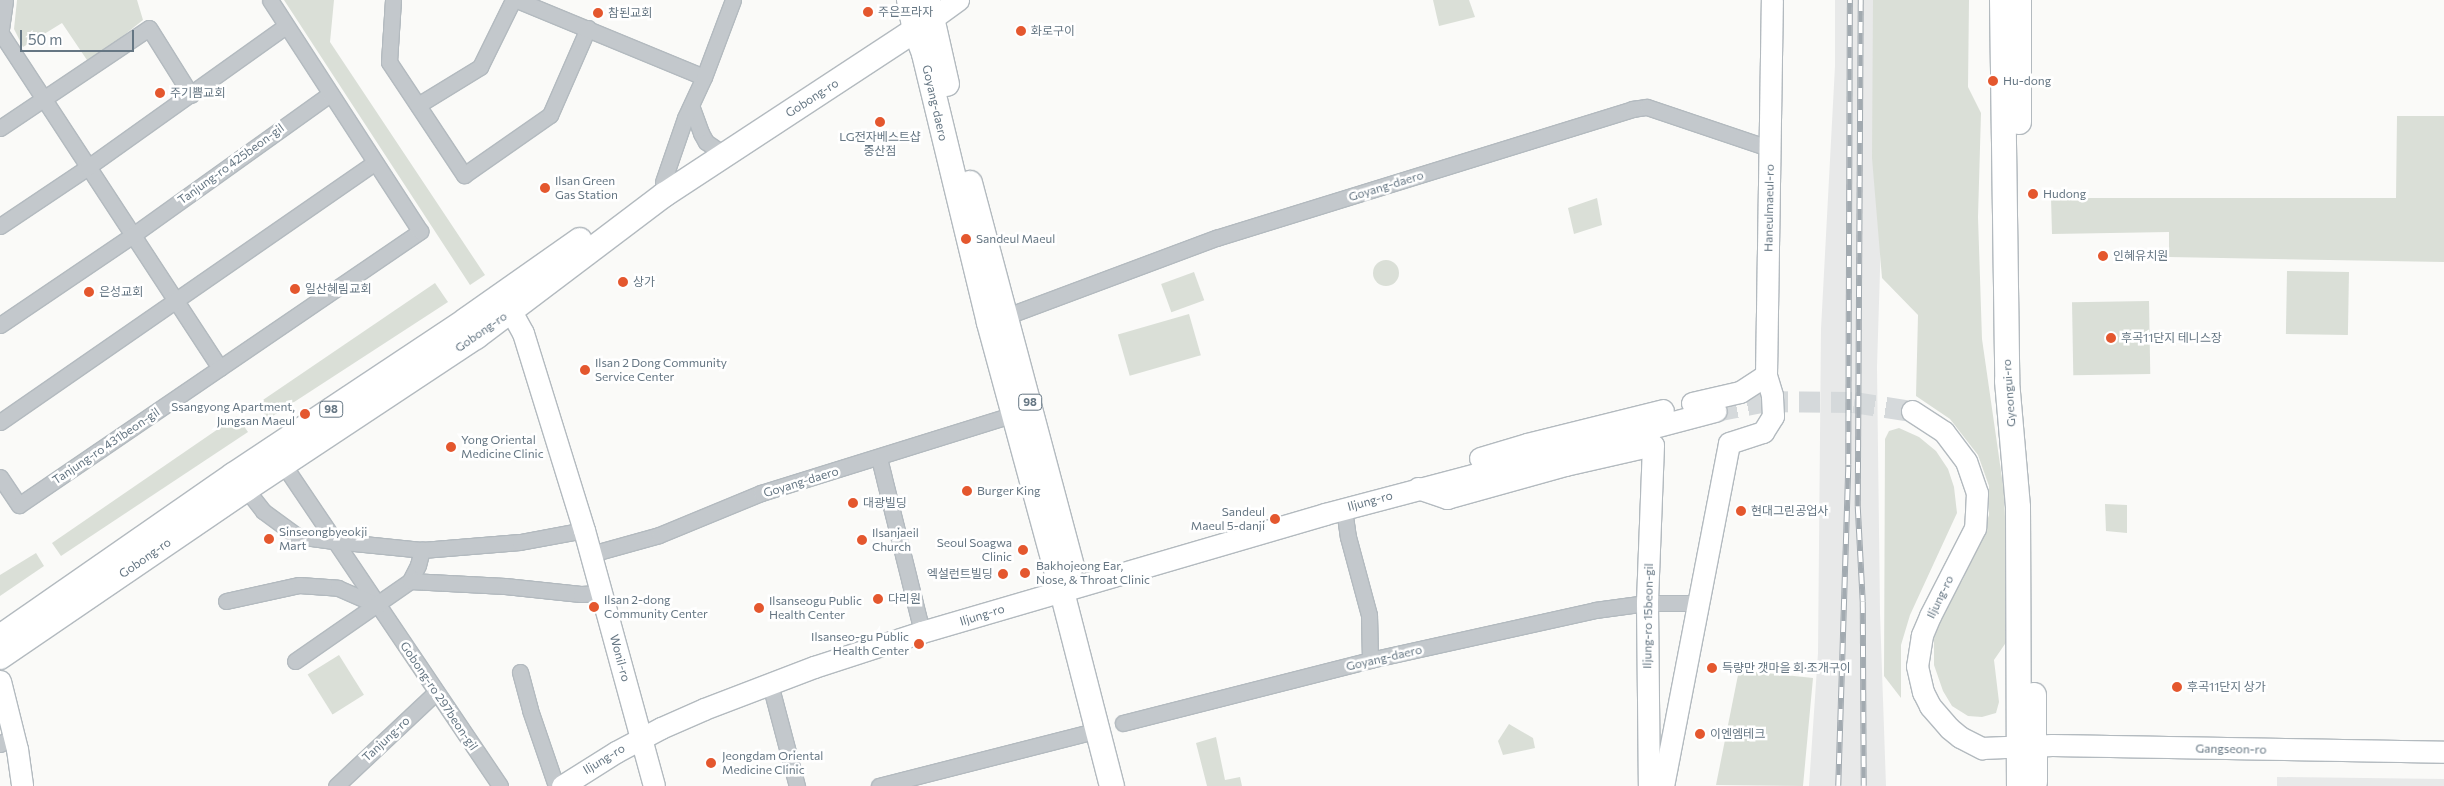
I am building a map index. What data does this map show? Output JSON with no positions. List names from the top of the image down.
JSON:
{
  "streets": {
    "main road": [
      "Gobong-ro",
      "Goyang-daero",
      "Gyeongui-ro",
      "98"
    ],
    "street": [
      "Tanjung-ro 425beon-gil",
      "Haneulmaeul-ro",
      "Tanjung-ro 431beon-gil",
      "Iljung-ro",
      "Iljung-ro 15beon-gil",
      "Wonil-ro",
      "Gobong-ro 297beon-gil",
      "Tanjung-ro",
      "Gangseon-ro"
    ]
  },
  "crossings": [
    ["Gobong-ro", "Goyang-daero"],
    ["Gobong-ro", "Wonil-ro"],
    ["Gobong-ro", "Gobong-ro 297beon-gil"],
    ["Goyang-daero", "Haneulmaeul-ro"],
    ["Goyang-daero", "Iljung-ro"],
    ["Goyang-daero", "Iljung-ro 15beon-gil"],
    ["Goyang-daero", "Wonil-ro"],
    ["Haneulmaeul-ro", "Iljung-ro"],
    ["Gyeongui-ro", "Iljung-ro"],
    ["Gyeongui-ro", "Gangseon-ro"],
    ["Iljung-ro", "Iljung-ro 15beon-gil"],
    ["Iljung-ro", "Wonil-ro"],
    ["Iljung-ro", "Gangseon-ro"],
    ["Gobong-ro 297beon-gil", "Tanjung-ro"]
  ],
  "places": [
    "주은프라자",
    "참된교회",
    "화로구이",
    "Hu-dong",
    "주기쁨교회",
    "LG전자베스트샵 중산점",
    "Ilsan Green Gas Station",
    "Hudong",
    "Sandeul Maeul",
    "인혜유치원",
    "상가",
    "일산혜림교회",
    "은성교회",
    "후곡11단지 테니스장",
    "Ilsan 2 Dong Community Service Center",
    "Ssangyong Apartment, Jungsan Maeul",
    "Yong Oriental Medicine Clinic",
    "Burger King",
    "대광빌딩",
    "현대그린공업사",
    "Sandeul Maeul 5-danji",
    "Sinseongbyeokji Mart",
    "Ilsanjaeil Church",
    "Seoul Soagwa Clinic",
    "Bakhojeong Ear, Nose, & Throat Clinic",
    "엑설런트빌딩",
    "다리원",
    "Ilsan 2-dong Community Center",
    "Ilsanseogu Public Health Center",
    "Ilsanseo-gu Public Health Center",
    "득량만 갯마을 회·조개구이",
    "후곡11단지 상가",
    "이엔엠테크",
    "Jeongdam Oriental Medicine Clinic"
  ],
  "scale_bar": "50 m"
}
